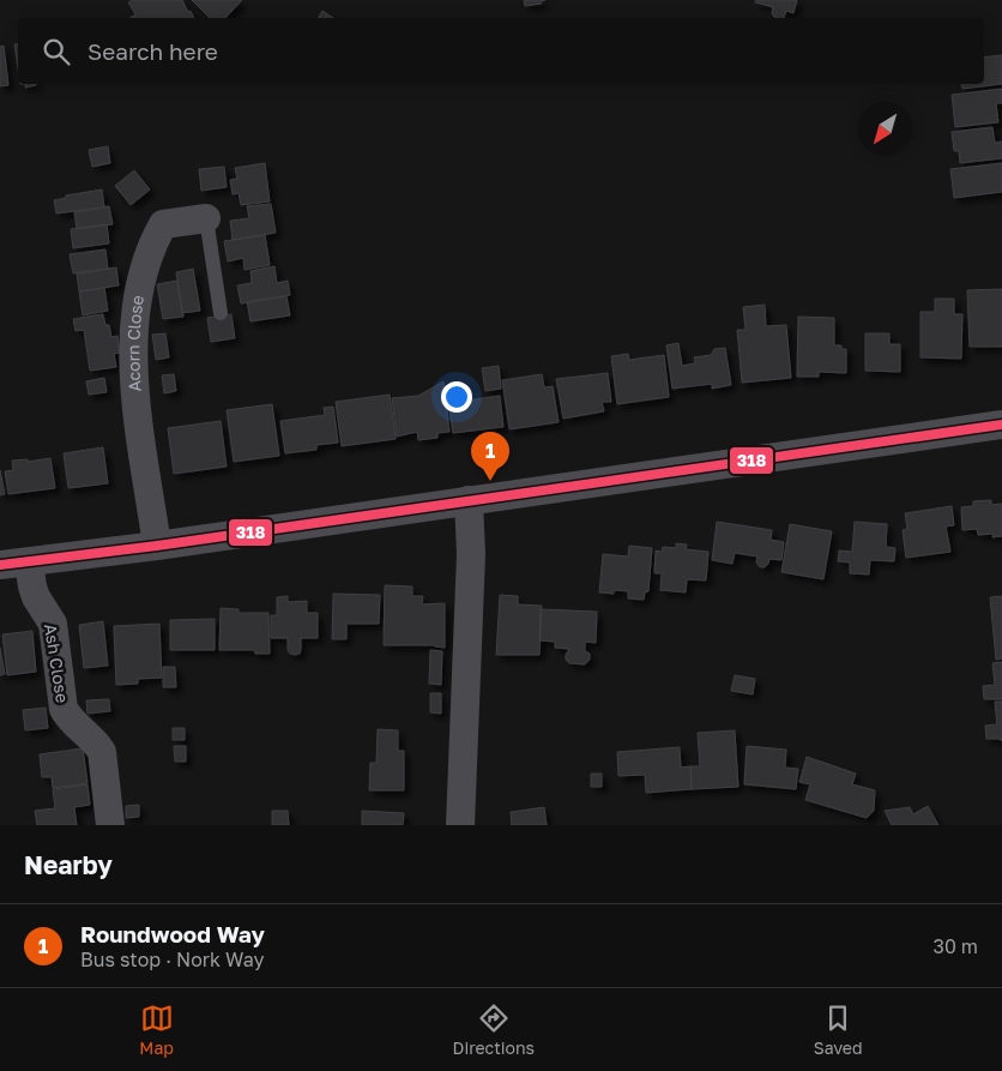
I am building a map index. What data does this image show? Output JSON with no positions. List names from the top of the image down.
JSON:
{
  "streets": {
    "street": ["Acorn Close", "Ash Close"]
  },
  "lines": ["transit line 318"],
  "north": "bottom left",
  "page": {
    "search": "Search here",
    "pins": "1",
    "heading": "Nearby",
    "list": [
      {
        "mark": "1",
        "name": "Roundwood Way",
        "note": "Bus stop · Nork Way",
        "value": "30 m"
      }
    ],
    "nav": ["Map", "Directions", "Saved"]
  }
}
